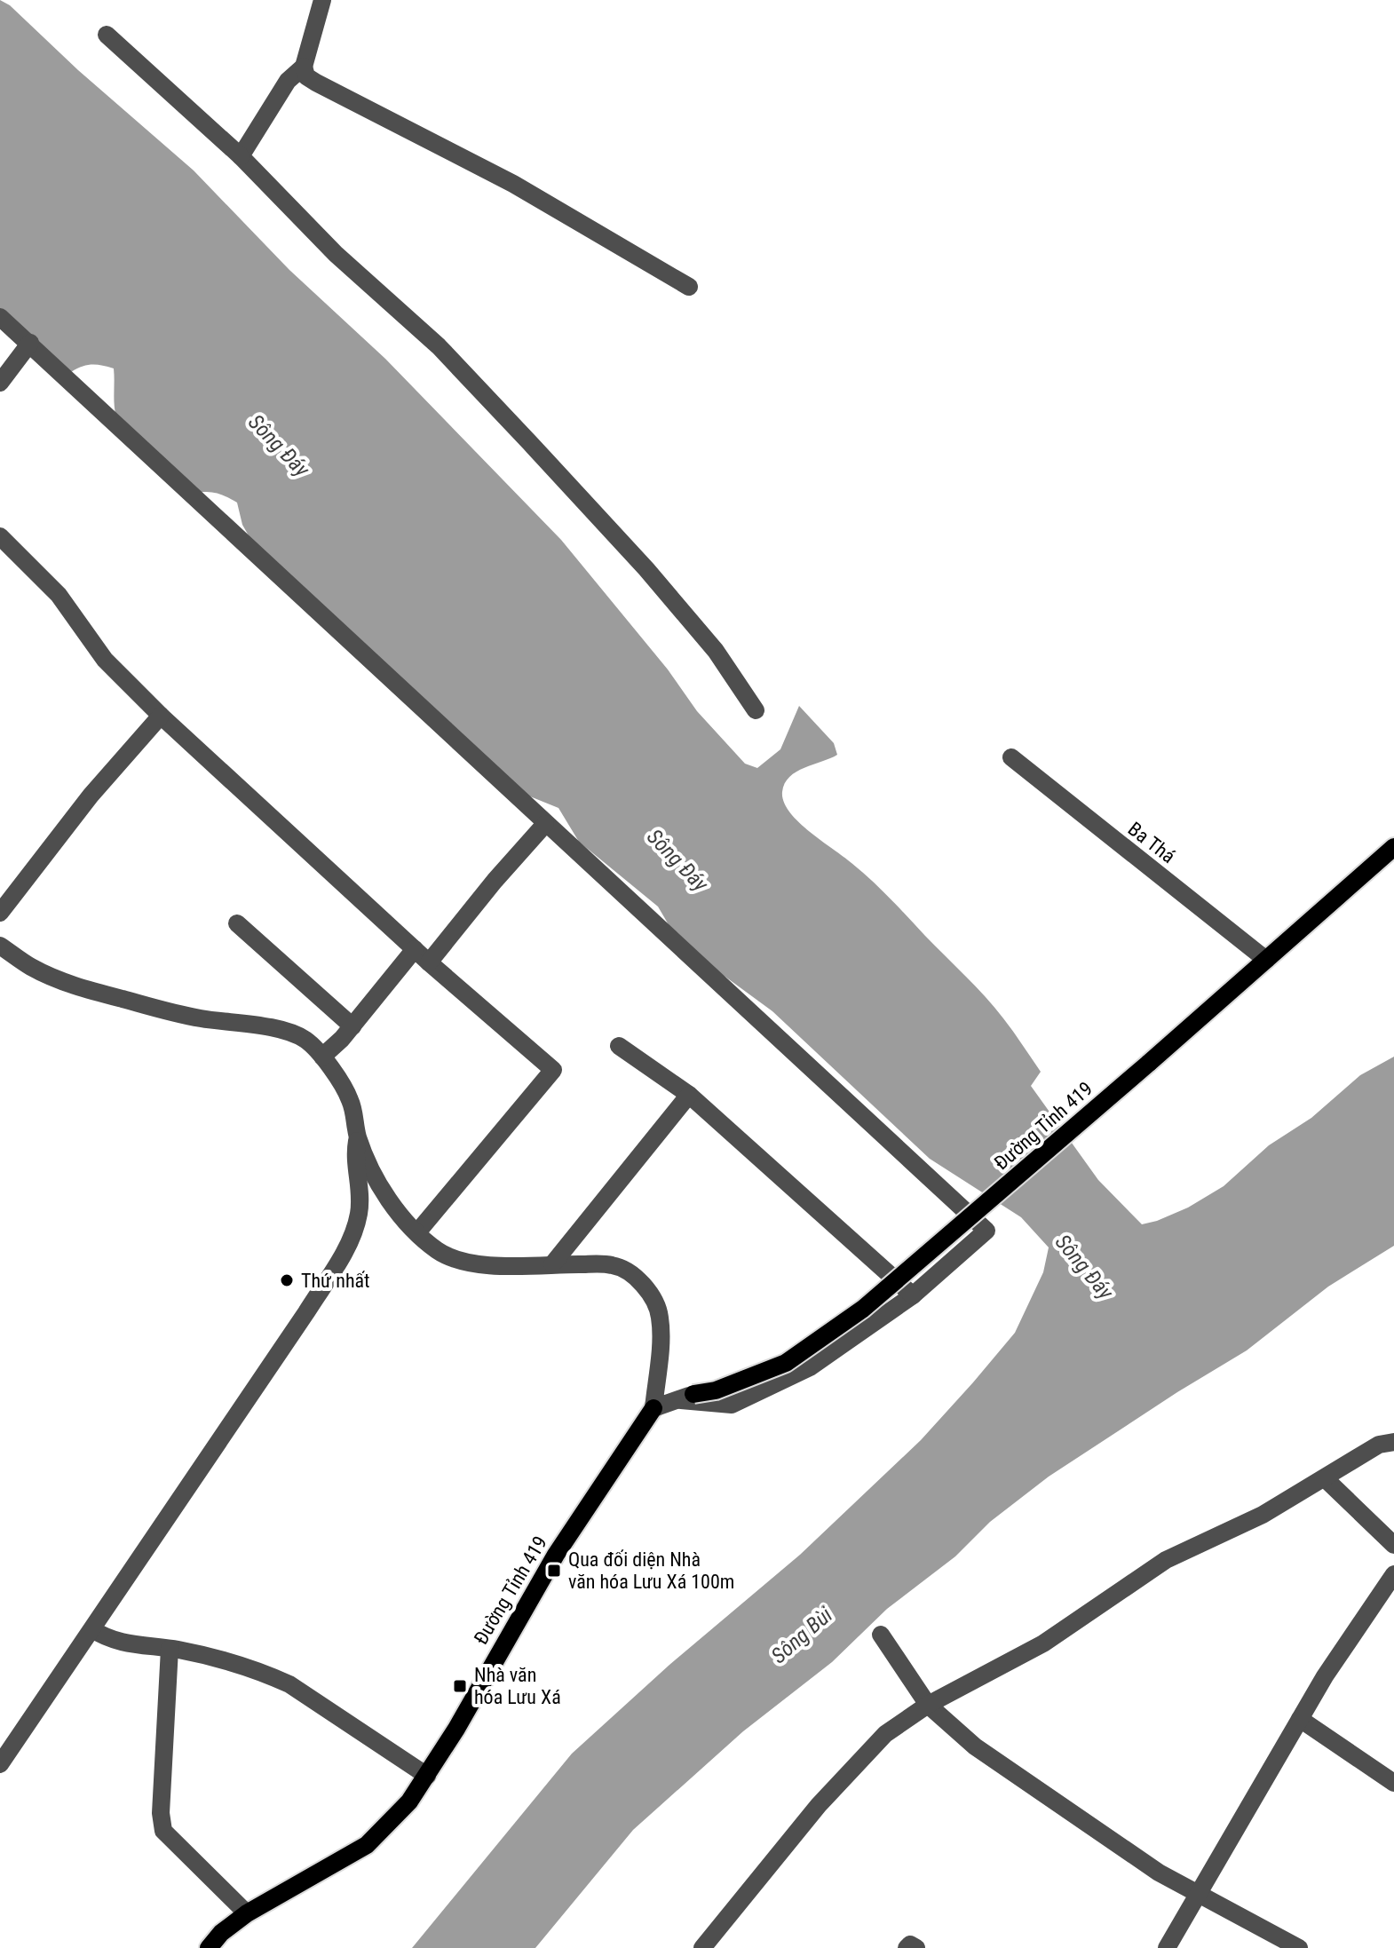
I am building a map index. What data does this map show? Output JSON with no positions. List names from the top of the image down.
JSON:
{
  "streets": {
    "main road": ["Đường Tỉnh 419"],
    "street": ["Ba Thá"]
  },
  "crossings": [
    ["Ba Thá", "Đường Tỉnh 419"]
  ],
  "water": ["Sông Đáy", "Sông Bùi"],
  "places": {
    "other": ["Thứ nhất"],
    "transit": ["Qua đối diện Nhà văn hóa Lưu Xá 100m", "Nhà văn hóa Lưu Xá"]
  }
}
